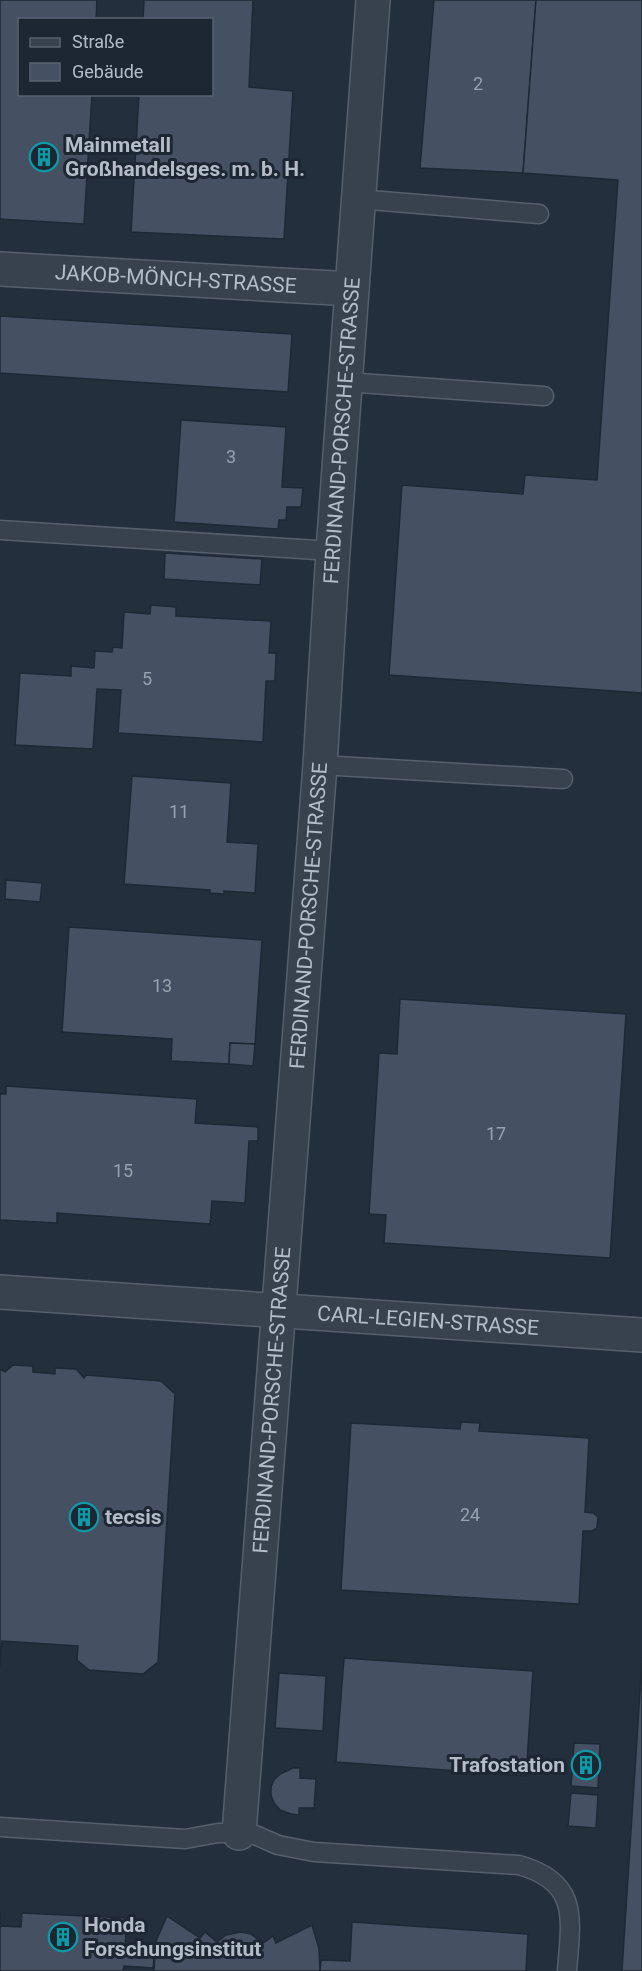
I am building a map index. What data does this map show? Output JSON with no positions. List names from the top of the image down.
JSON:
{
  "streets": {
    "street": ["JAKOB-MÖNCH-STRASSE", "FERDINAND-PORSCHE-STRASSE", "CARL-LEGIEN-STRASSE"]
  },
  "crossings": [
    ["JAKOB-MÖNCH-STRASSE", "FERDINAND-PORSCHE-STRASSE"],
    ["FERDINAND-PORSCHE-STRASSE", "CARL-LEGIEN-STRASSE"]
  ],
  "places": {
    "building": [
      "Mainmetall Großhandelsges. m. b. H.",
      "tecsis",
      "Trafostation",
      "Honda Forschungsinstitut"
    ]
  },
  "house_numbers": [
    "2",
    "3",
    "5",
    "11",
    "13",
    "17",
    "15",
    "24"
  ],
  "legend": ["Straße", "Gebäude"]
}
